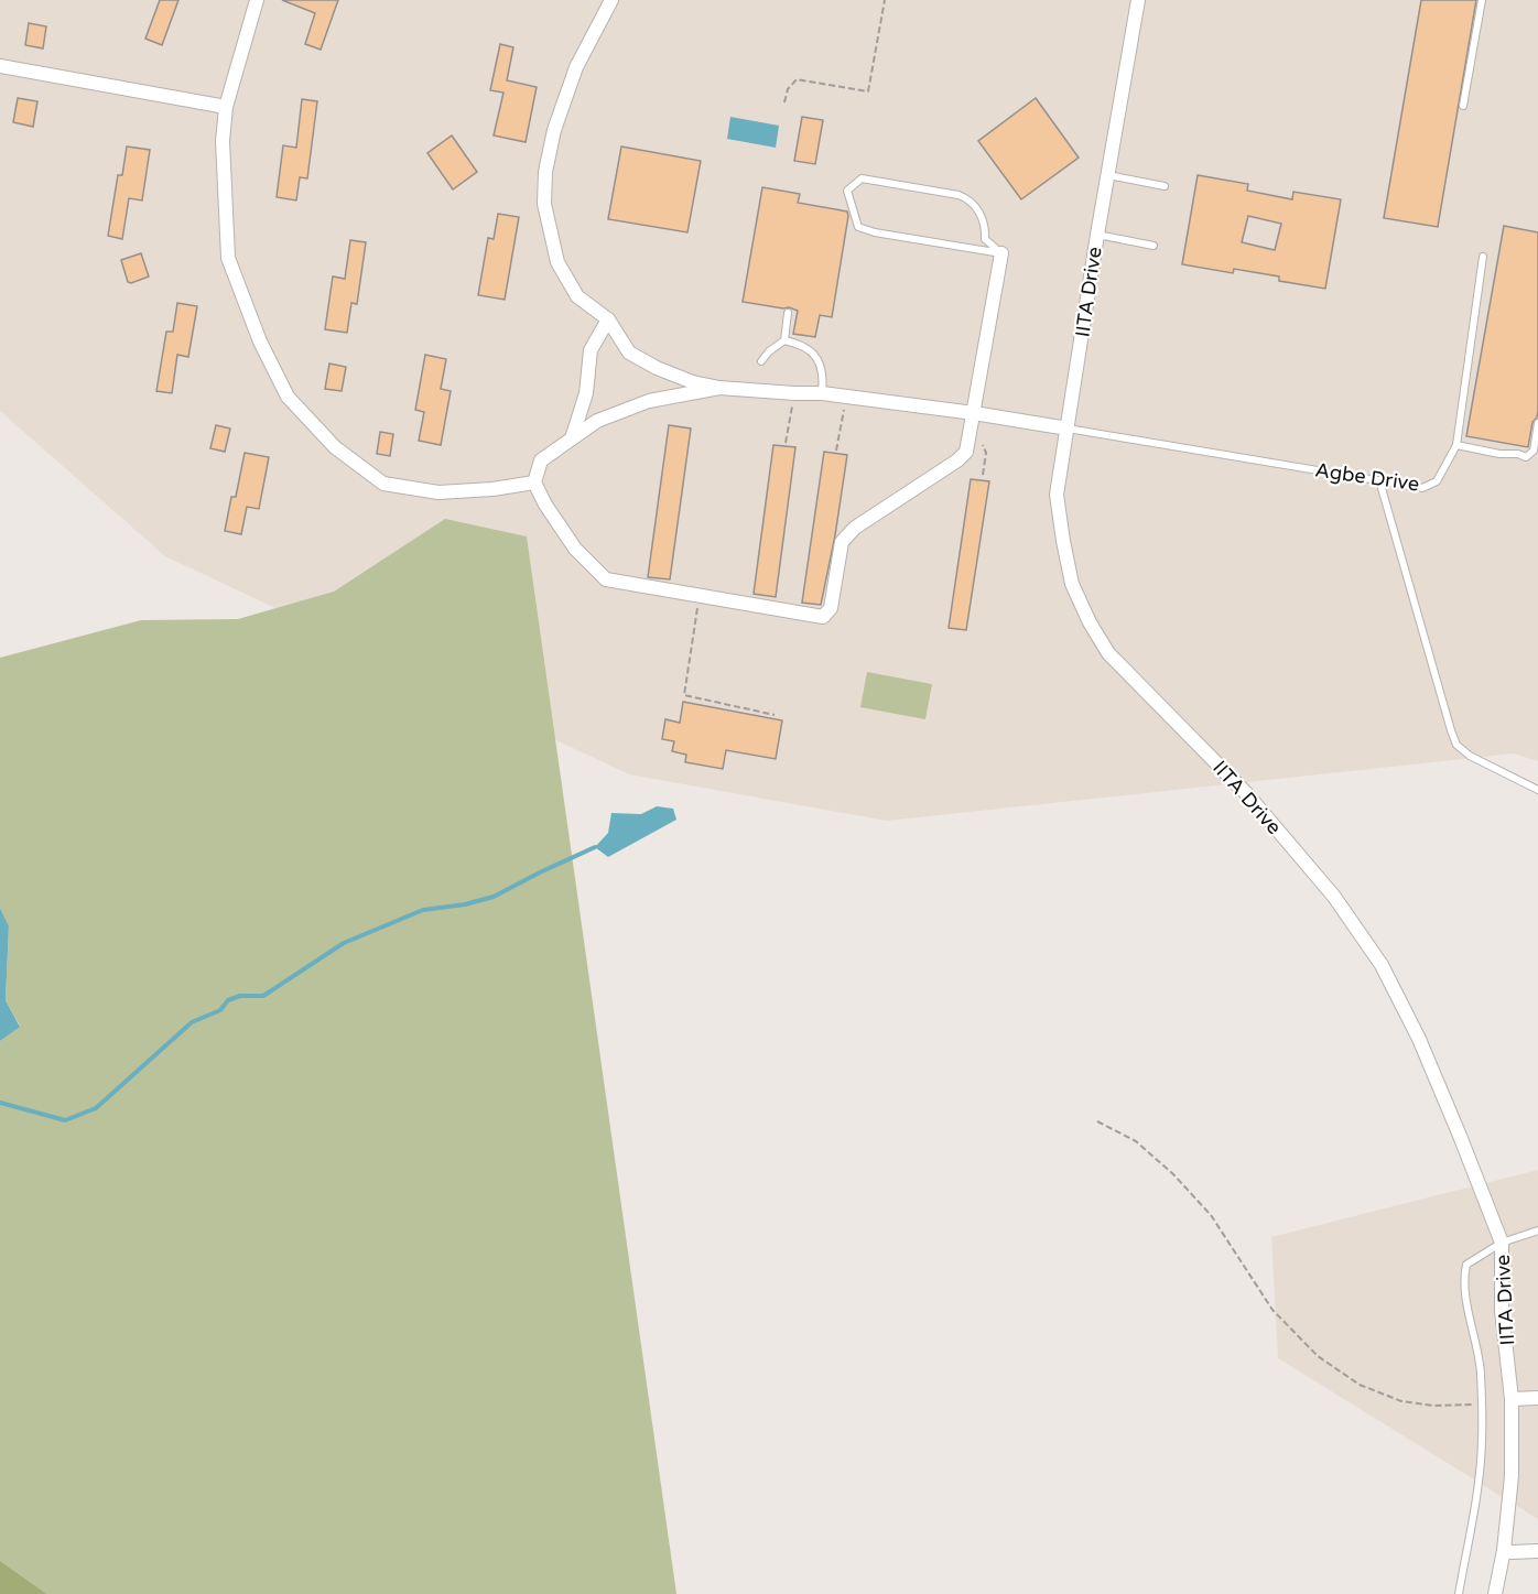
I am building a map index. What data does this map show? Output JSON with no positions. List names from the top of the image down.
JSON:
{
  "streets": {
    "street": ["IITA Drive"],
    "lane": ["Agbe Drive"]
  },
  "crossings": [
    ["IITA Drive", "Agbe Drive"]
  ]
}
